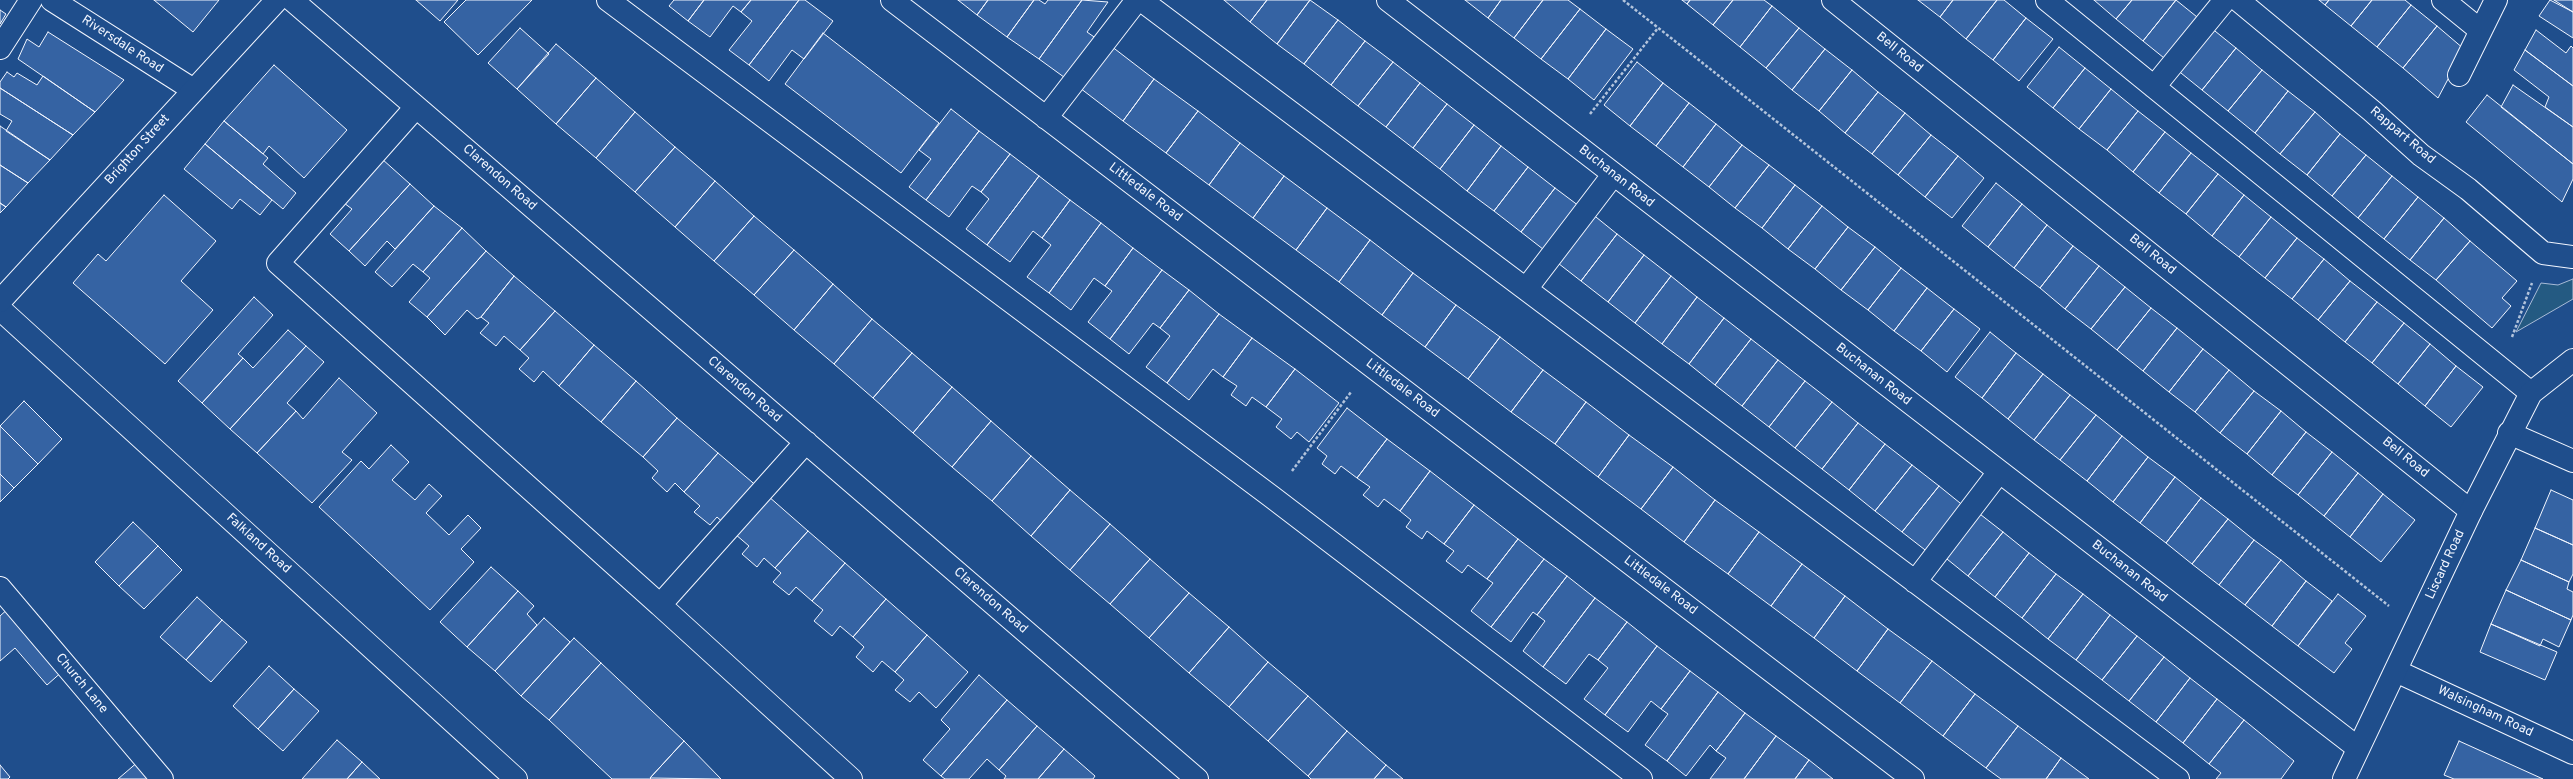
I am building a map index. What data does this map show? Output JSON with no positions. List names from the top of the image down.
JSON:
{
  "streets": {
    "street": [
      "Riversdale Road",
      "Bell Road",
      "Rappart Road",
      "Brighton Street",
      "Buchanan Road",
      "Clarendon Road",
      "Littledale Road",
      "Falkland Road",
      "Liscard Road",
      "Church Lane",
      "Walsingham Road"
    ]
  },
  "crossings": [
    ["Riversdale Road", "Brighton Street"],
    ["Bell Road", "Liscard Road"],
    ["Buchanan Road", "Liscard Road"],
    ["Liscard Road", "Walsingham Road"]
  ]
}
